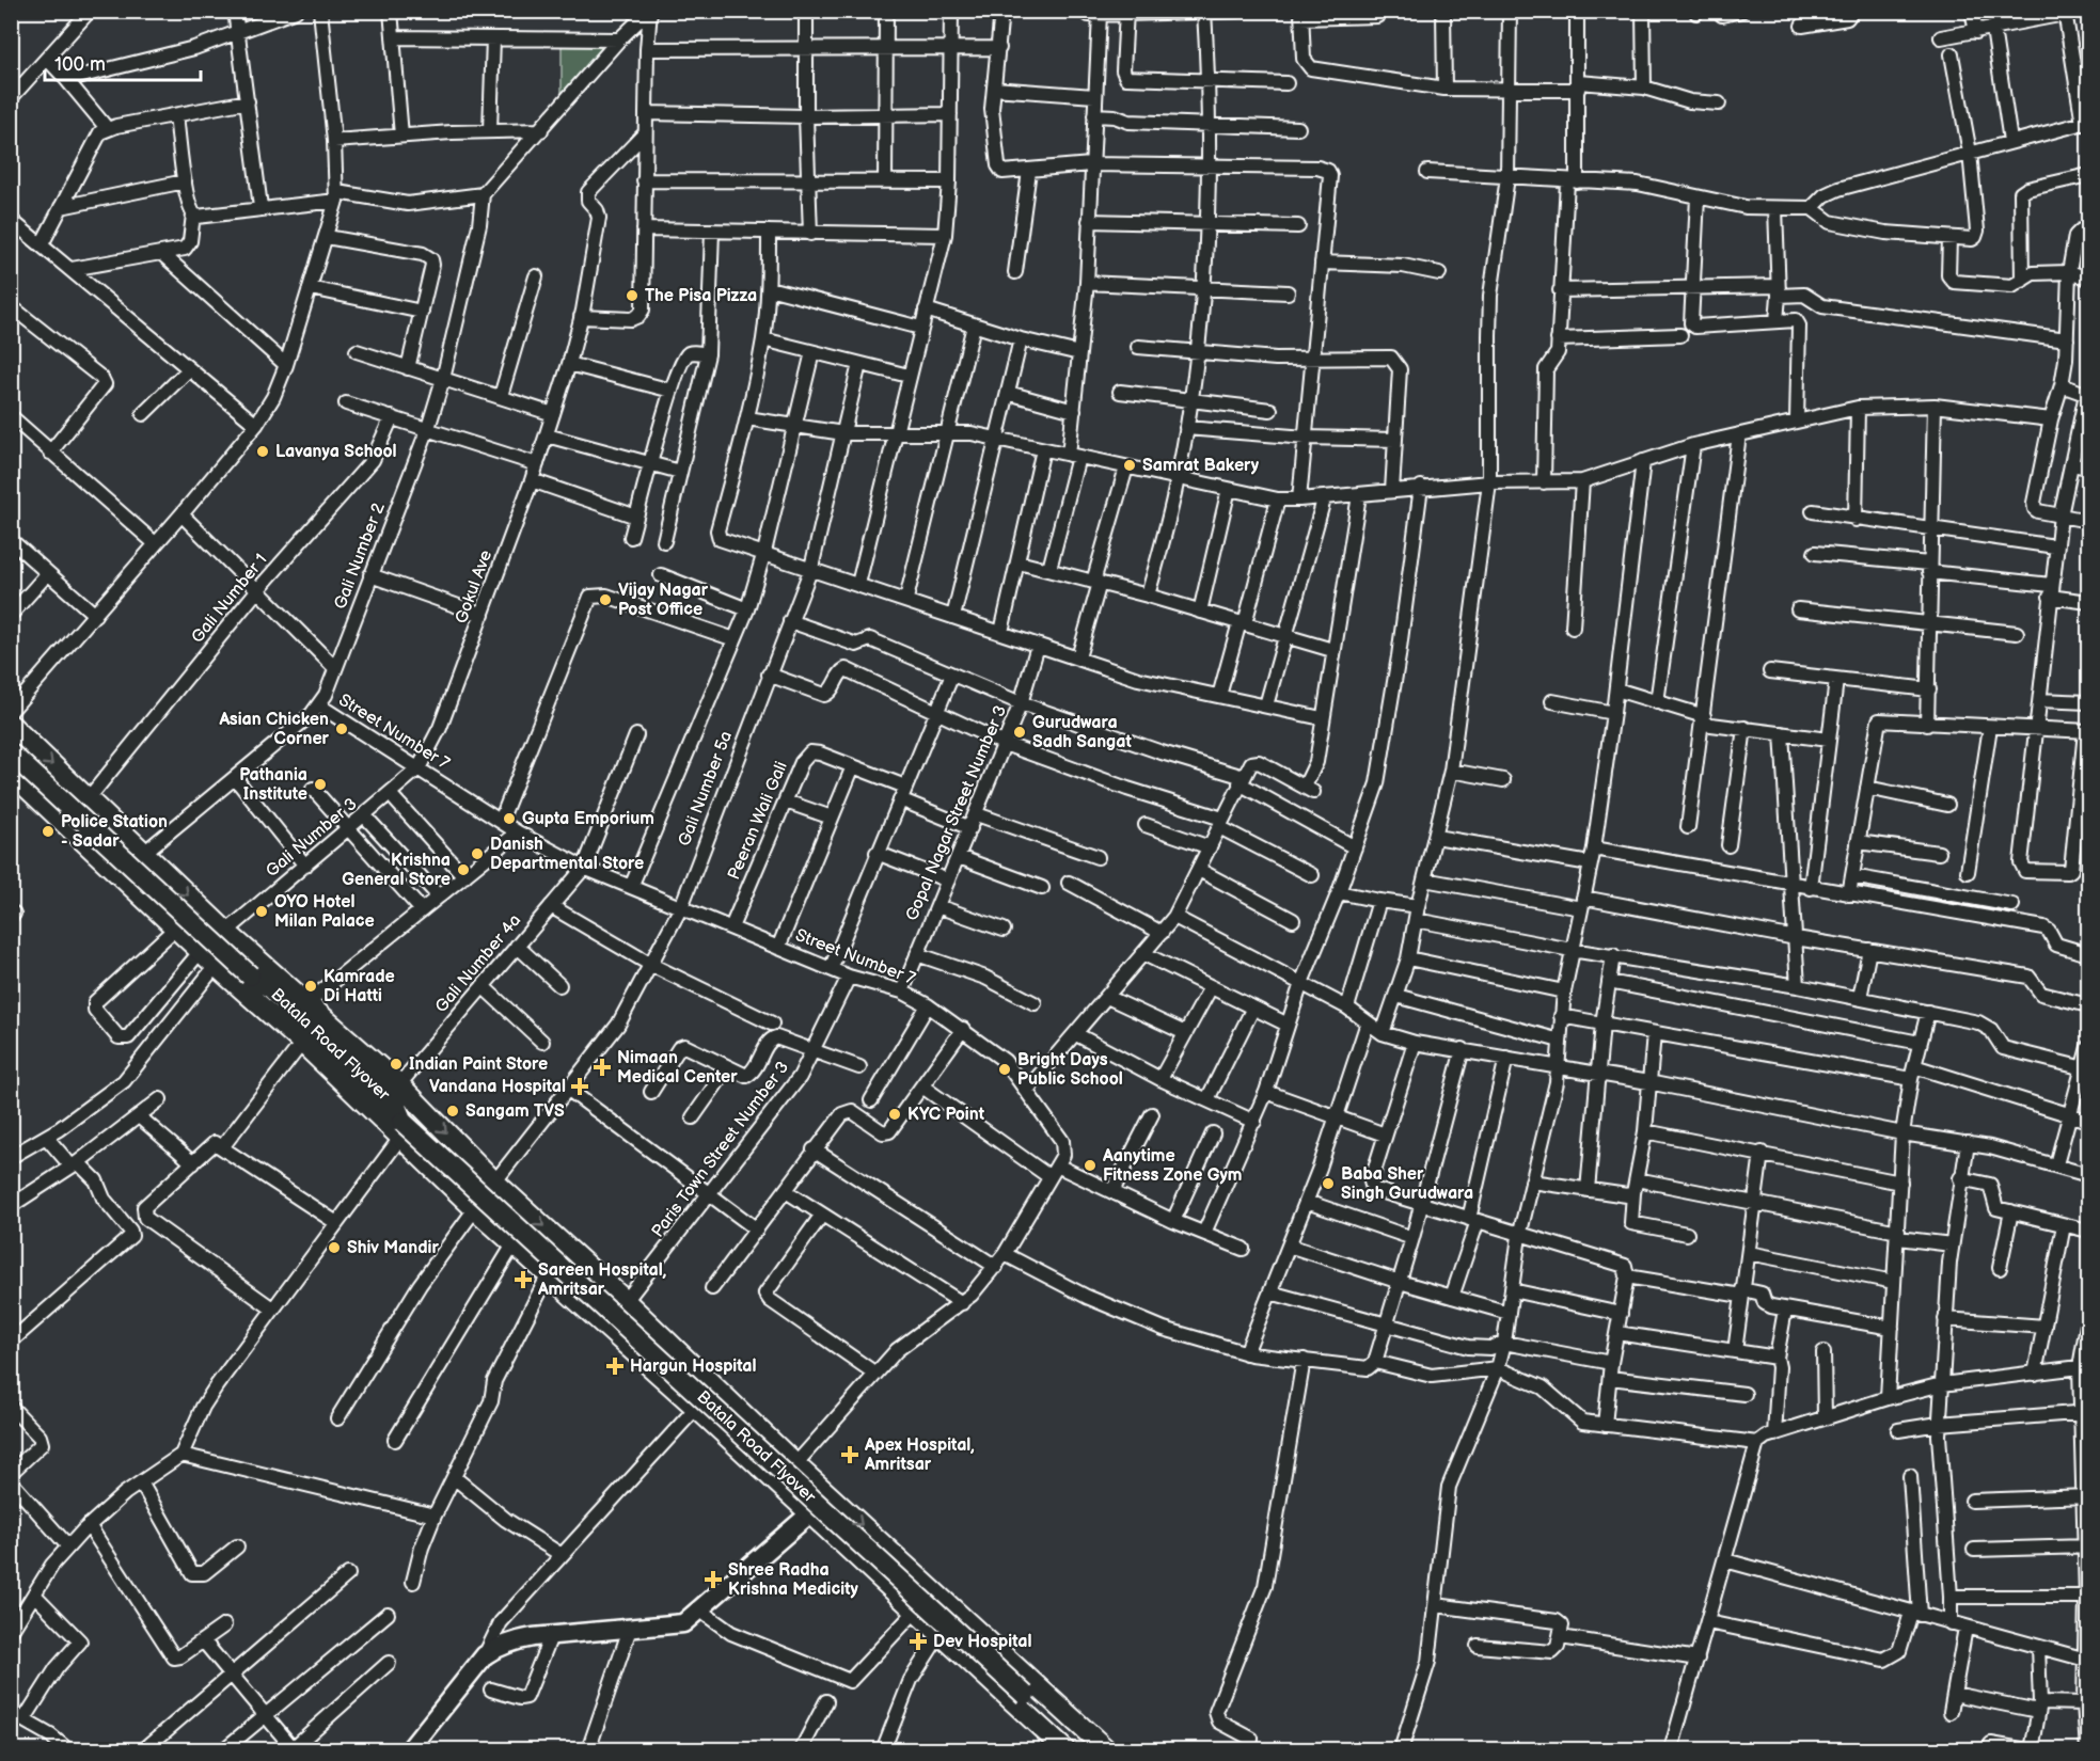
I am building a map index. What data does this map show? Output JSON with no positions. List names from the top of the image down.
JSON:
{
  "streets": {
    "main road": ["Batala Road Flyover"],
    "street": [
      "Gali Number 2",
      "Gokul Ave",
      "Gali Number 1",
      "Street Number 7",
      "Gali Number 5a",
      "Gopal Nagar Street Number 3",
      "Peeran Wali Gali",
      "Gali Number 3",
      "Gali Number 4a",
      "Paris Town Street Number 3"
    ]
  },
  "crossings": [
    ["Gali Number 2", "Street Number 7"],
    ["Gokul Ave", "Street Number 7"],
    ["Gokul Ave", "Gali Number 3"],
    ["Street Number 7", "Gali Number 5a"],
    ["Street Number 7", "Gopal Nagar Street Number 3"],
    ["Street Number 7", "Peeran Wali Gali"],
    ["Street Number 7", "Gali Number 3"],
    ["Street Number 7", "Gali Number 4a"],
    ["Street Number 7", "Paris Town Street Number 3"],
    ["Gopal Nagar Street Number 3", "Peeran Wali Gali"]
  ],
  "places": {
    "other": [
      "The Pisa Pizza",
      "Lavanya School",
      "Samrat Bakery",
      "Vijay Nagar Post Office",
      "Asian Chicken Corner",
      "Gurudwara Sadh Sangat",
      "Pathania Institute",
      "Gupta Emporium",
      "Police Station - Sadar",
      "Danish Departmental Store",
      "Krishna General Store",
      "OYO Hotel Milan Palace",
      "Kamrade Di Hatti",
      "Indian Paint Store",
      "Bright Days Public School",
      "Sangam TVS",
      "KYC Point",
      "Aanytime Fitness Zone Gym",
      "Baba Sher Singh Gurudwara",
      "Shiv Mandir"
    ],
    "health": [
      "Nimaan Medical Center",
      "Vandana Hospital",
      "Sareen Hospital, Amritsar",
      "Hargun Hospital",
      "Apex Hospital, Amritsar",
      "Shree Radha Krishna Medicity",
      "Dev Hospital"
    ]
  },
  "scale_bar": "100 m"
}
